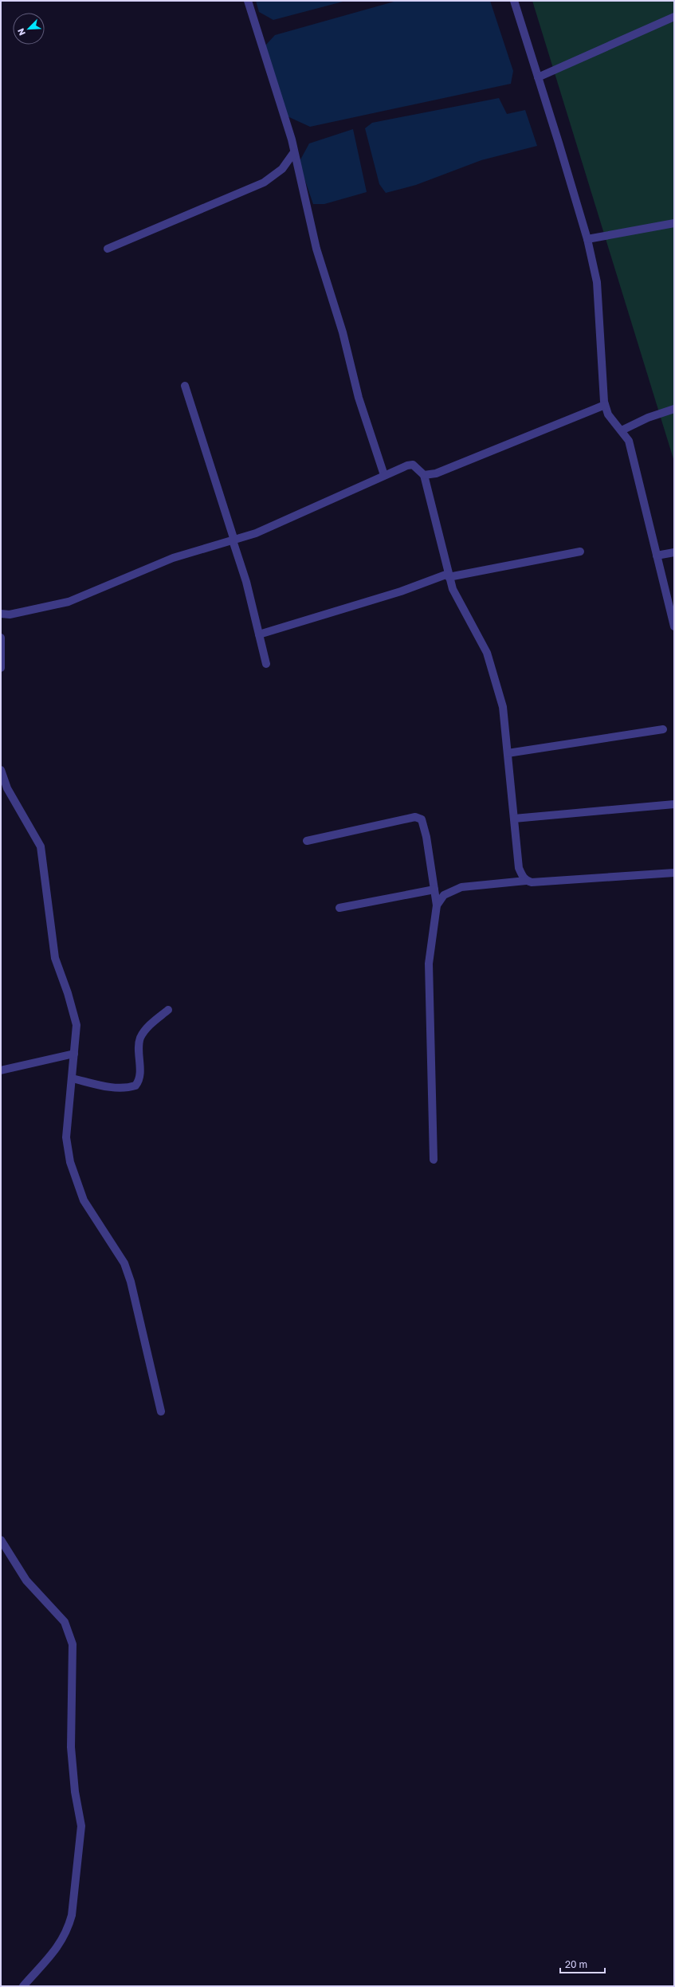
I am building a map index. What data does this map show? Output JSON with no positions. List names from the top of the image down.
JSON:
{
  "scale_bar": "20 m",
  "north": "bottom left"
}
